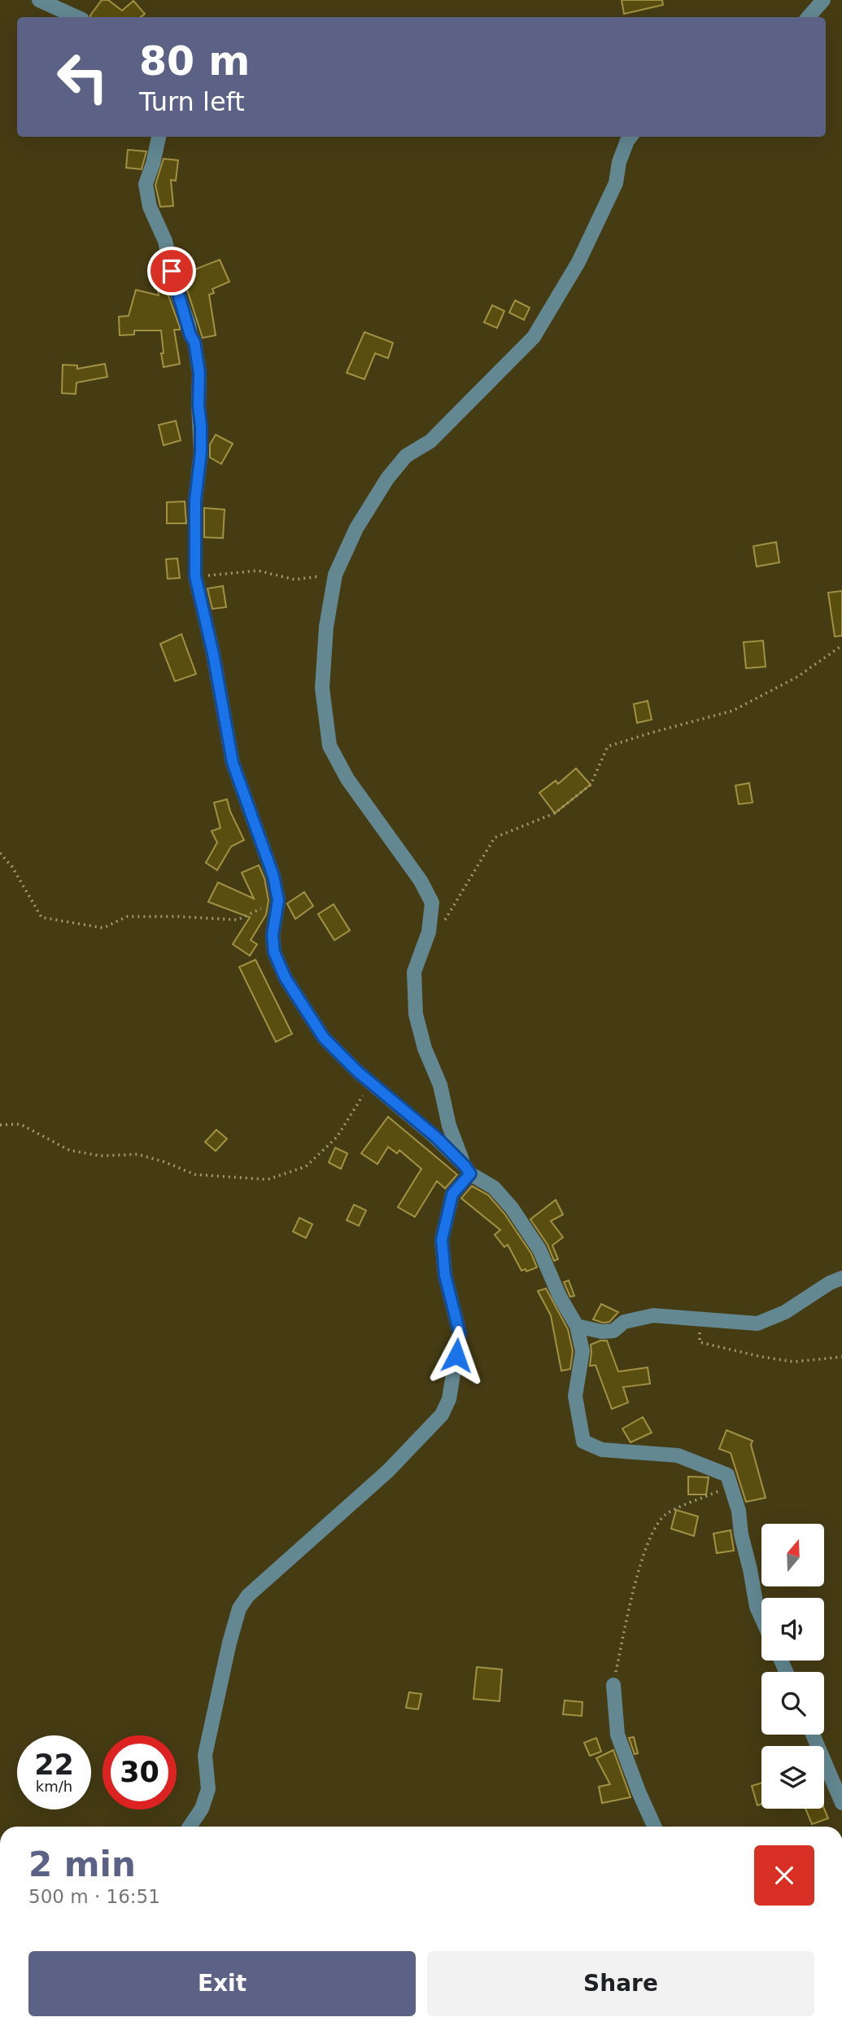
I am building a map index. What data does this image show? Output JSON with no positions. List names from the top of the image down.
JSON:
{
  "north": "top",
  "page": {
    "turn": ["80 m", "Turn left"],
    "speed": "22 km/h",
    "limit": "30",
    "heading": ["2 min", "500 m · 16:51"],
    "buttons": ["Exit", "Share"]
  }
}
